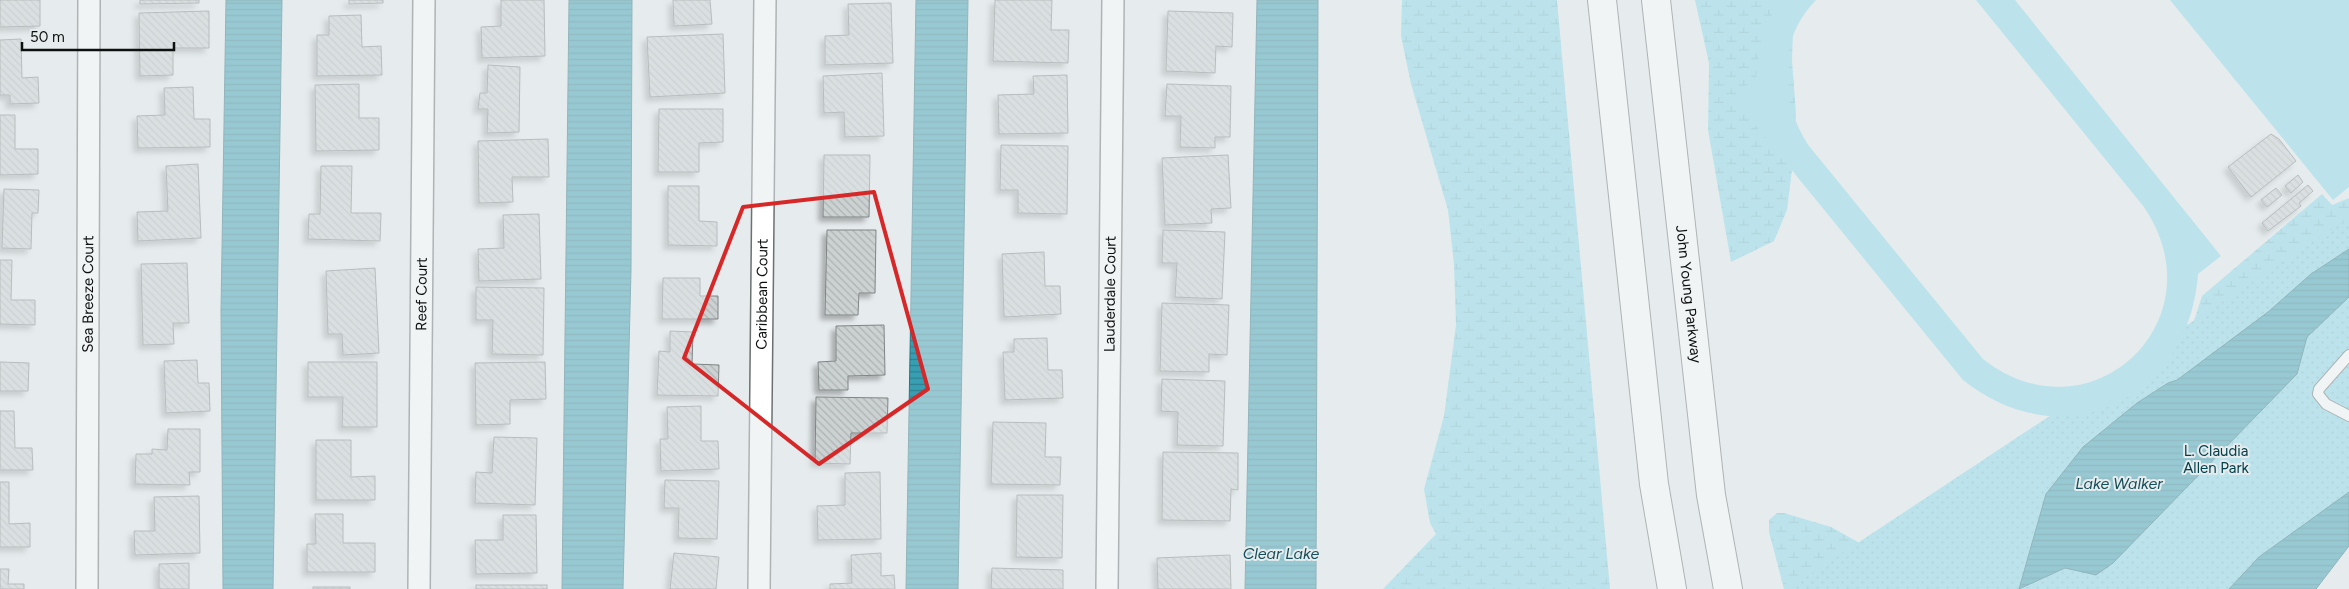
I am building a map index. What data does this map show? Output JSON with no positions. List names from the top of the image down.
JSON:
{
  "streets": {
    "main road": ["John Young Parkway"],
    "street": [
      "Sea Breeze Court",
      "Reef Court",
      "Caribbean Court",
      "Lauderdale Court"
    ]
  },
  "water": ["Lake Walker", "Clear Lake"],
  "parks": ["L. Claudia Allen Park"],
  "scale_bar": "50 m"
}
